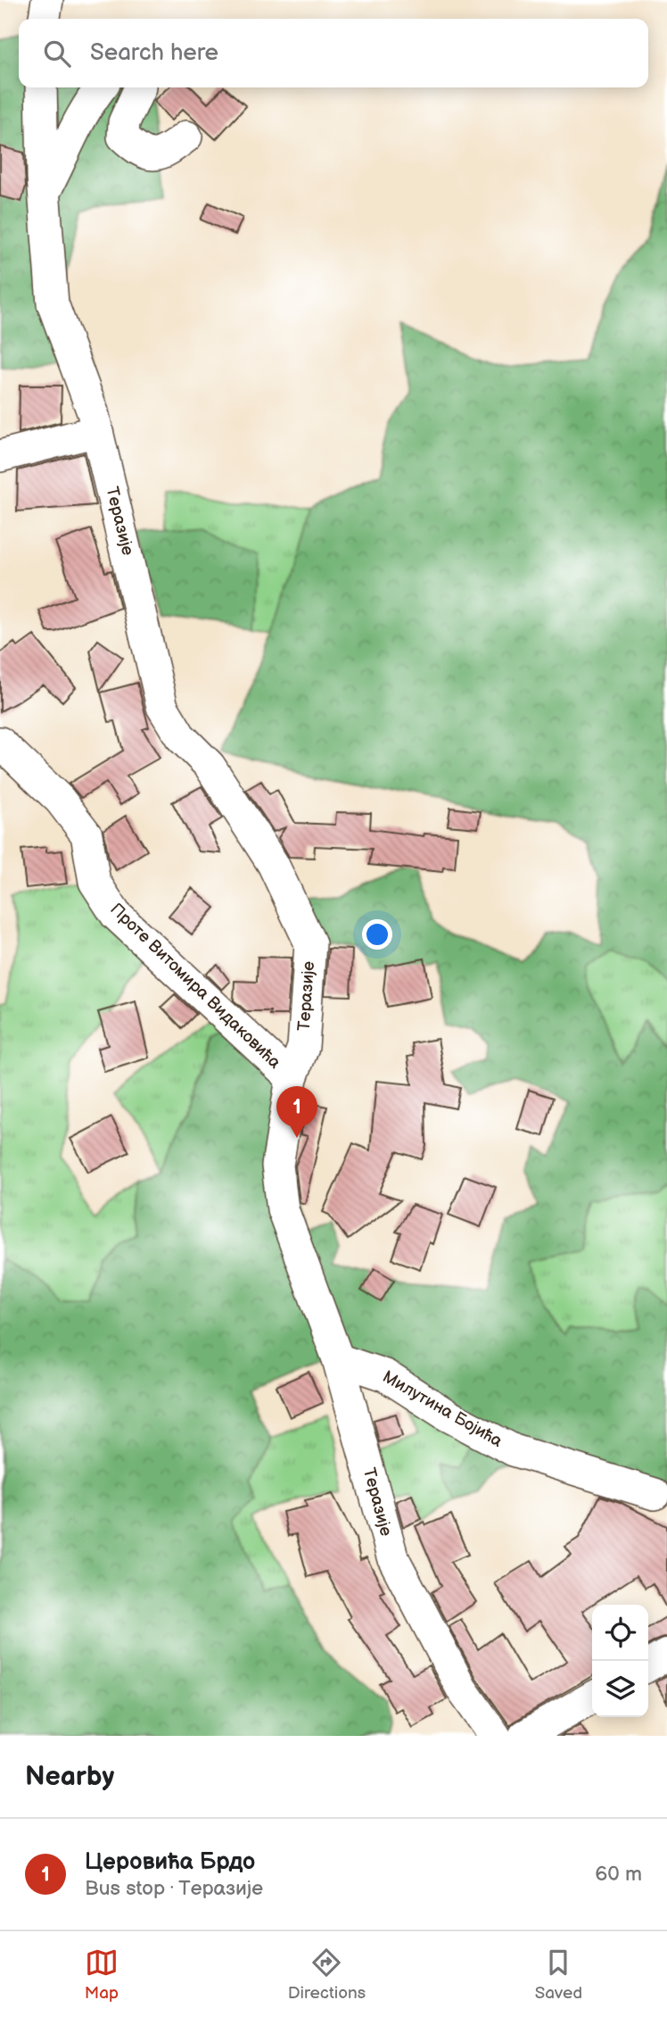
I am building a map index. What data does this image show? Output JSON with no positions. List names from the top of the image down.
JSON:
{
  "streets": {
    "street": ["Теразије", "Проте Витомира Видаковића", "Милутина Бојића"]
  },
  "crossings": [
    ["Теразије", "Проте Витомира Видаковића"],
    ["Теразије", "Милутина Бојића"]
  ],
  "page": {
    "search": "Search here",
    "pins": "1",
    "heading": "Nearby",
    "list": [
      {
        "mark": "1",
        "name": "Церовића Брдо",
        "note": "Bus stop · Теразије",
        "value": "60 m"
      }
    ],
    "nav": ["Map", "Directions", "Saved"]
  }
}
